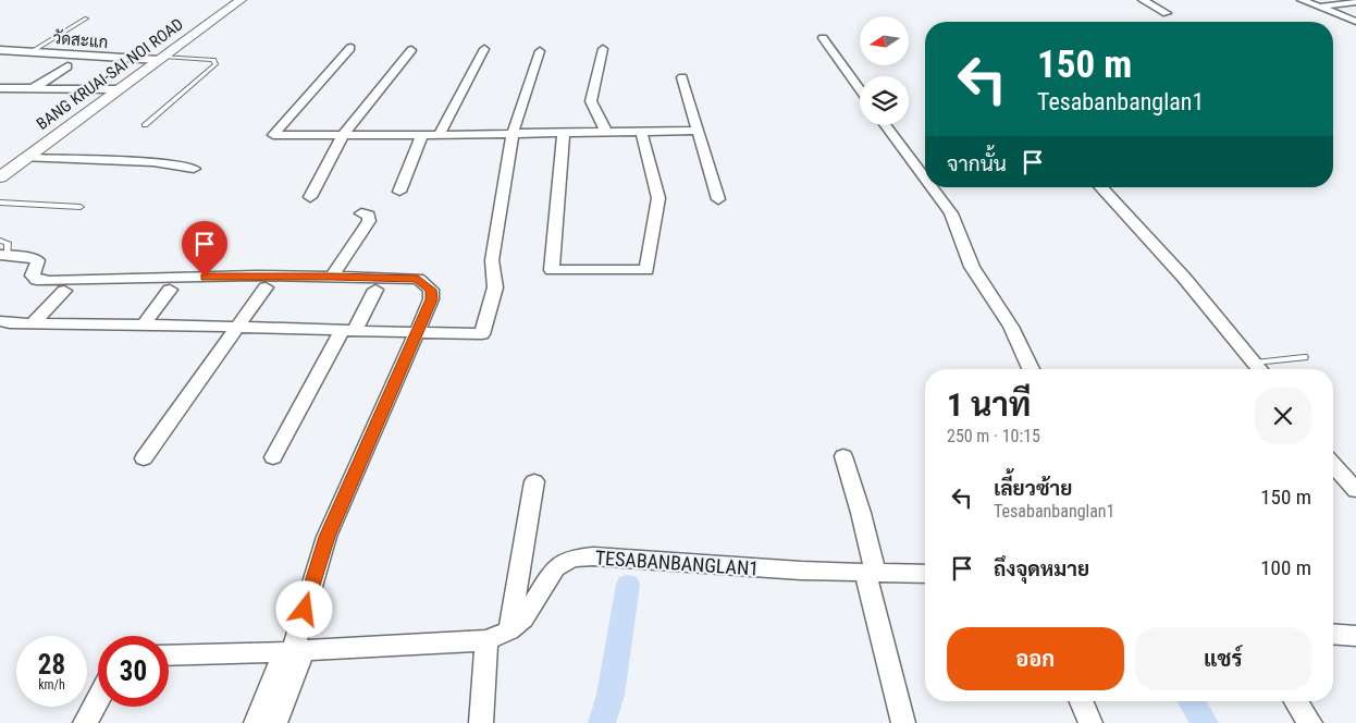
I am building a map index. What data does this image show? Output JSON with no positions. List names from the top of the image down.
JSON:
{
  "streets": {
    "street": ["วัดสะแก", "BANG KRUAI-SAI NOI ROAD", "TESABANBANGLAN1"]
  },
  "crossings": [
    ["วัดสะแก", "BANG KRUAI-SAI NOI ROAD"]
  ],
  "north": "left",
  "page": {
    "turn": ["150 m", "Tesabanbanglan1"],
    "then": "จากนั้น",
    "heading": ["1 นาที", "250 m · 10:15"],
    "list": [
      {
        "name": "เลี้ยวซ้าย",
        "note": "Tesabanbanglan1",
        "value": "150 m"
      },
      {
        "name": "ถึงจุดหมาย",
        "value": "100 m"
      }
    ],
    "buttons": ["ออก", "แชร์"],
    "speed": "28 km/h",
    "limit": "30"
  }
}
